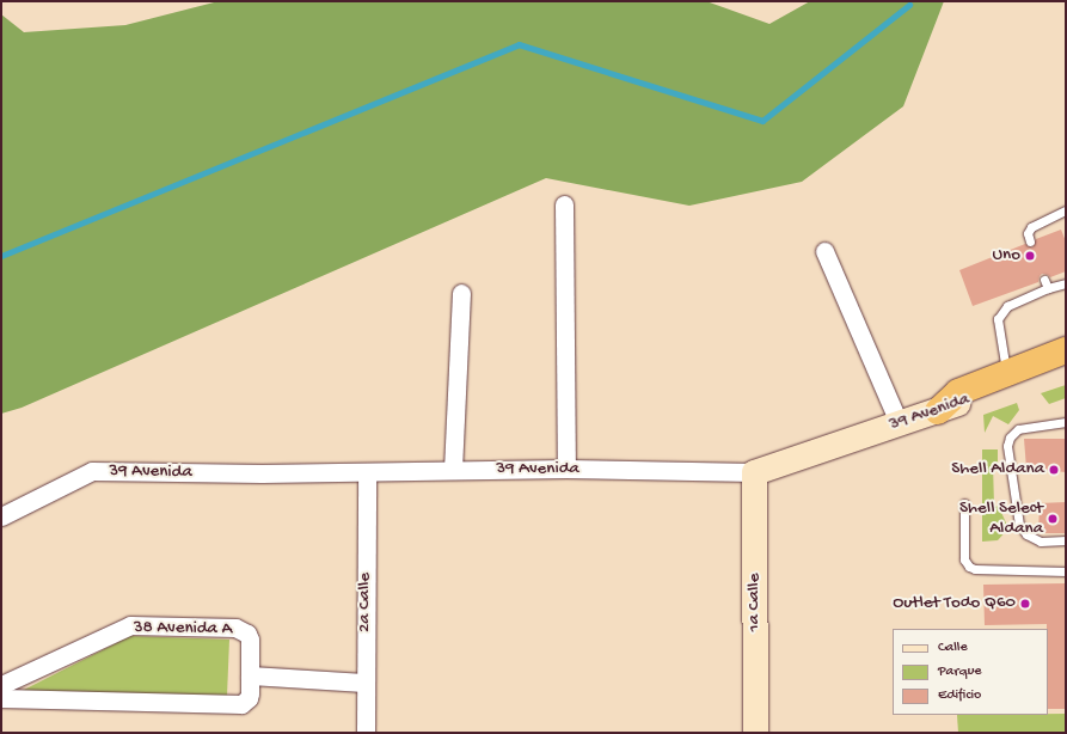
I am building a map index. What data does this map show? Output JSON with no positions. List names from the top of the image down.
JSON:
{
  "streets": {
    "street": [
      "39 Avenida",
      "2a Calle",
      "1a Calle",
      "38 Avenida A"
    ]
  },
  "crossings": [
    ["39 Avenida", "2a Calle"],
    ["39 Avenida", "1a Calle"]
  ],
  "places": [
    "Uno",
    "Shell Aldana",
    "Shell Select Aldana",
    "Outlet Todo Q60"
  ],
  "legend": ["Calle", "Parque", "Edificio"]
}
